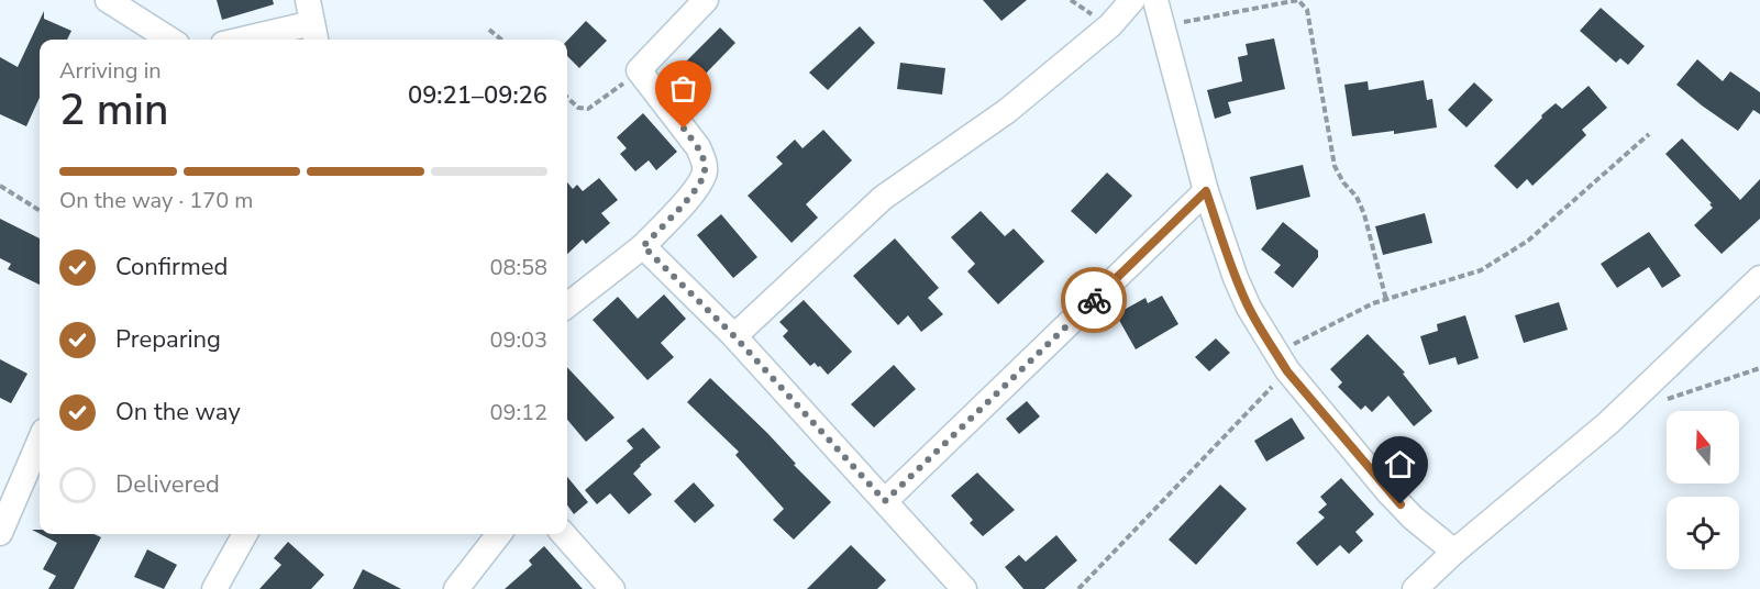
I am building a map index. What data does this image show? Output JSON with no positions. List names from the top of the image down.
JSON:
{
  "north": "top",
  "page": {
    "heading": ["2 min", "Arriving in", "09:21–09:26"],
    "bar": "On the way · 170 m",
    "list": [
      ["Confirmed", "08:58"],
      ["Preparing", "09:03"],
      ["On the way", "09:12"],
      "Delivered"
    ]
  }
}
